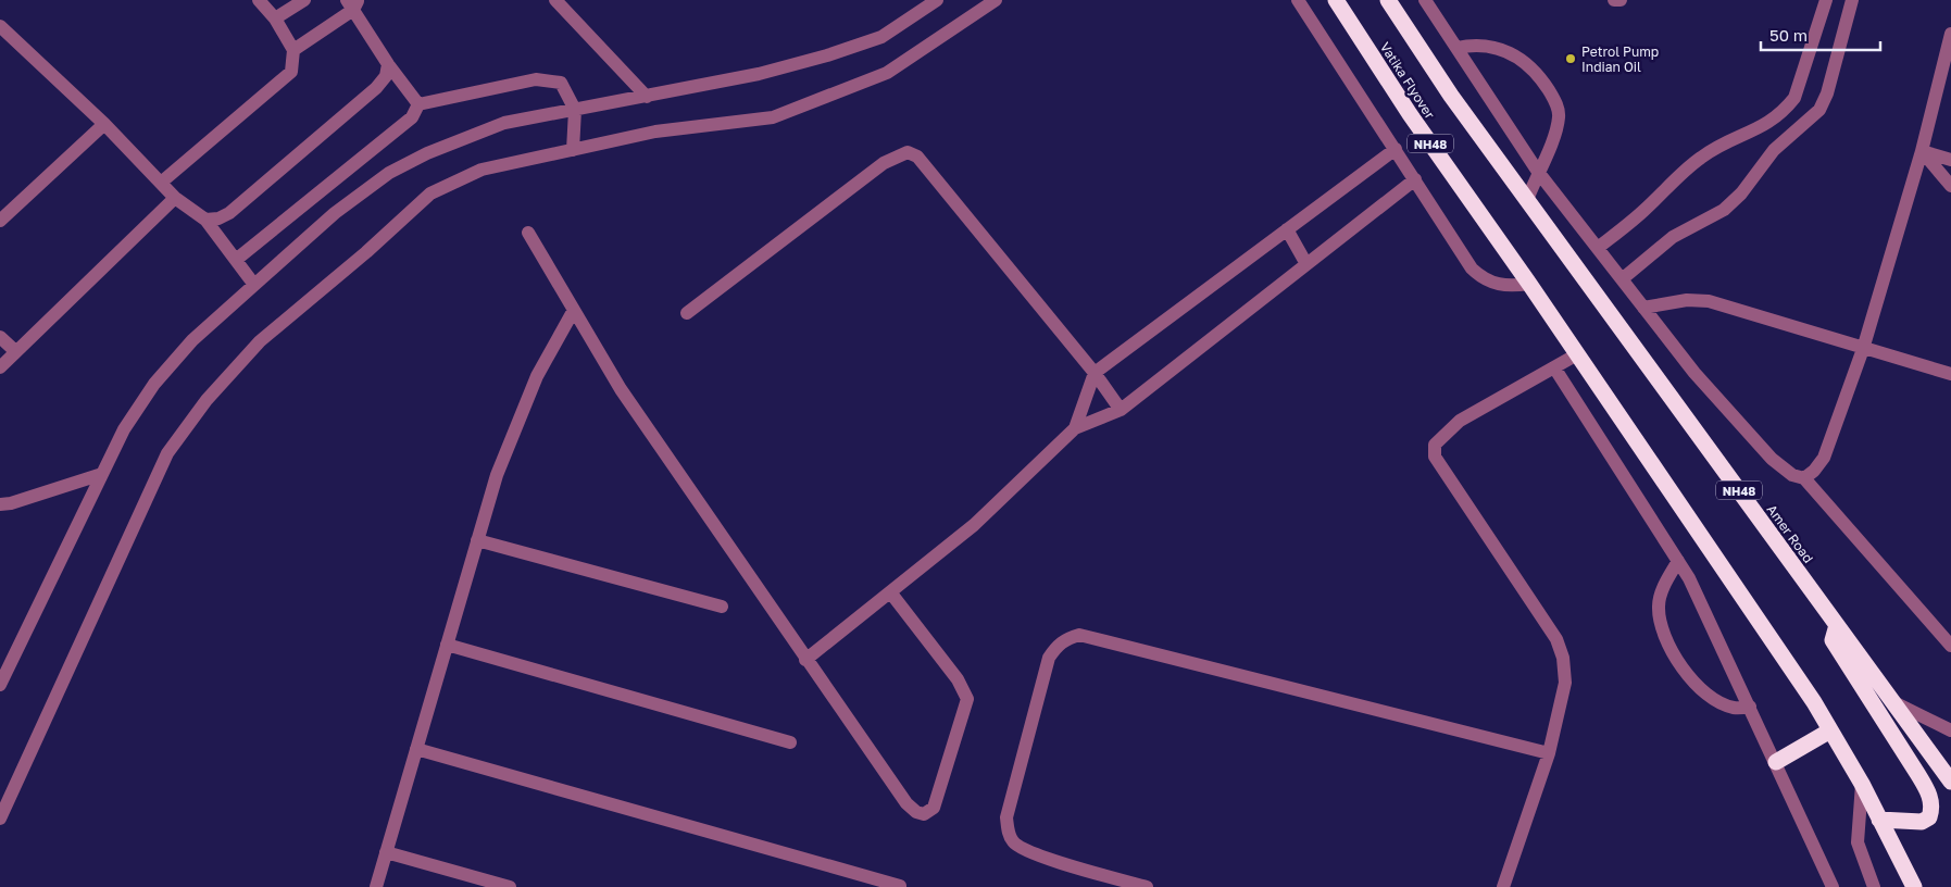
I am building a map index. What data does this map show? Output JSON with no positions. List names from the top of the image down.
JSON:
{
  "streets": {
    "highway": ["Vatika Flyover", "NH48", "Amer Road"]
  },
  "crossings": [
    ["Vatika Flyover", "NH48"],
    ["Vatika Flyover", "Amer Road"]
  ],
  "places": ["Petrol Pump Indian Oil"],
  "scale_bar": "50 m"
}
